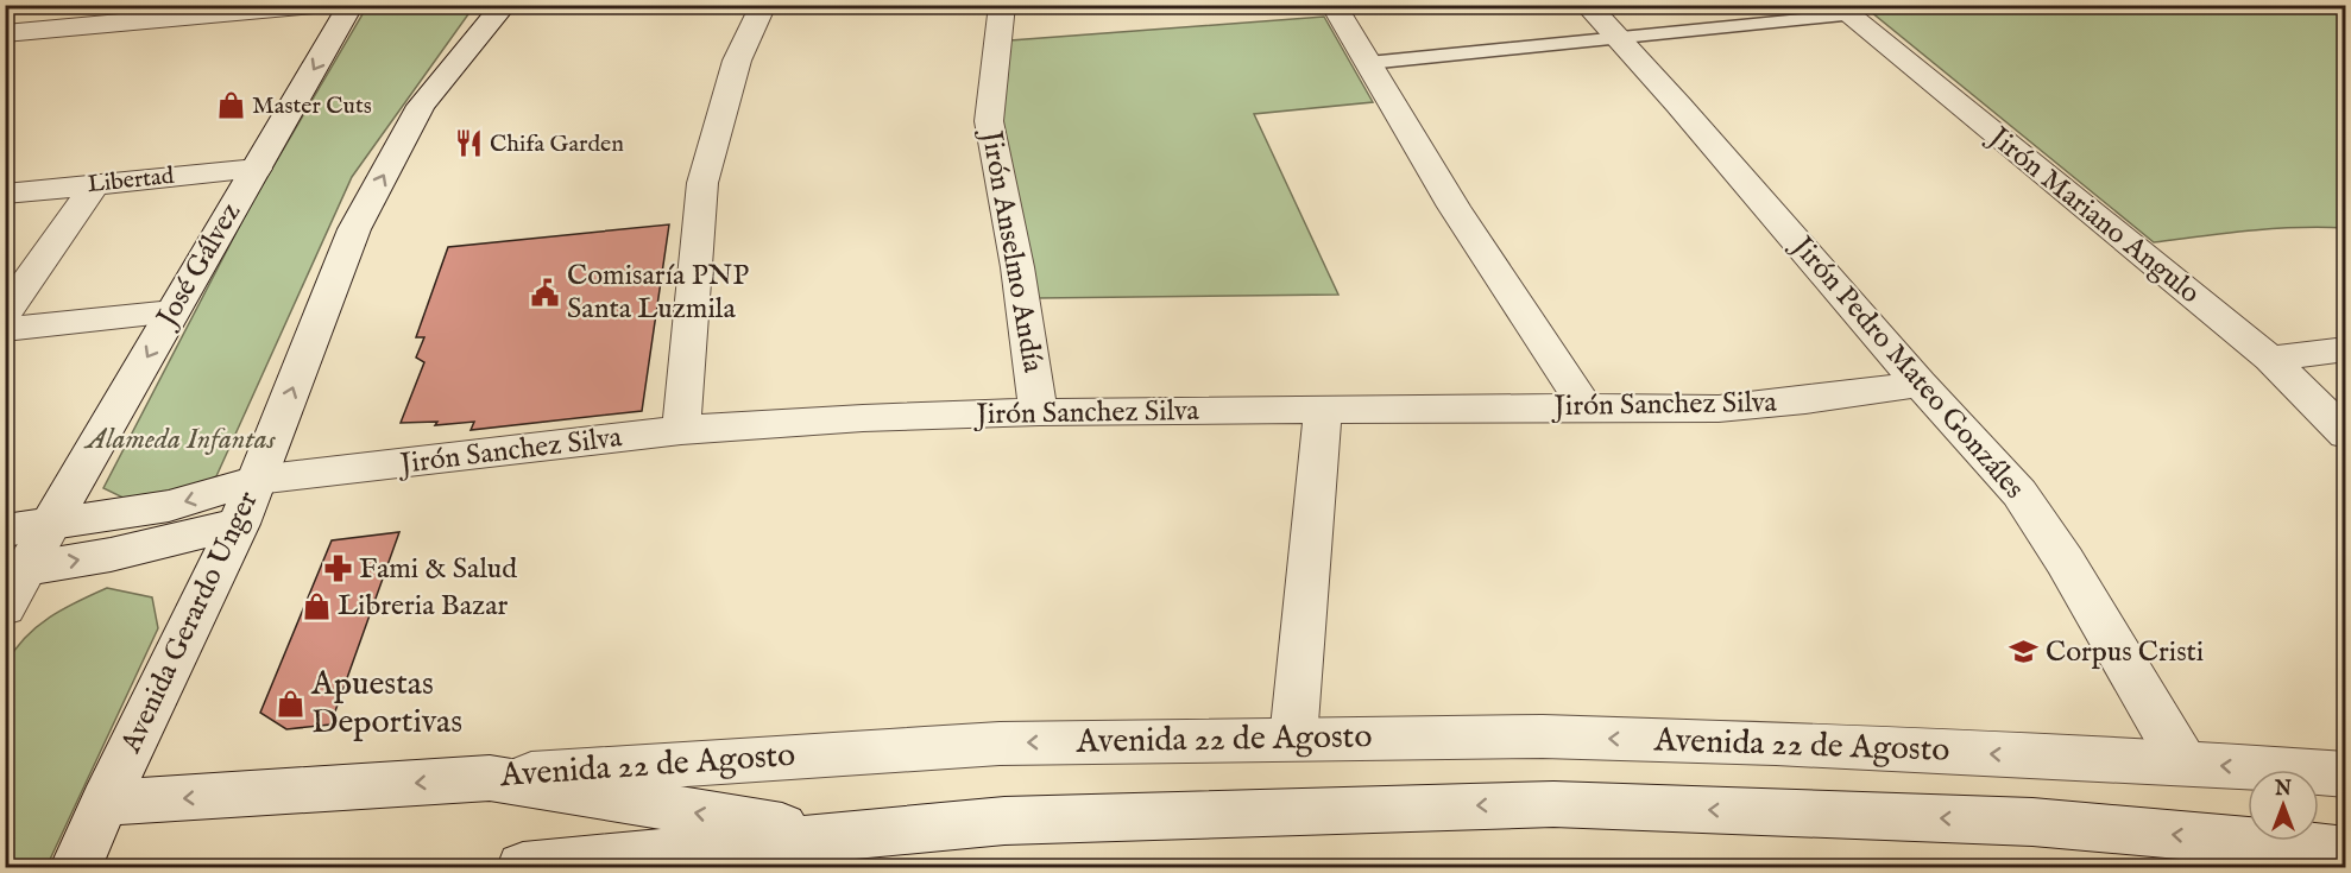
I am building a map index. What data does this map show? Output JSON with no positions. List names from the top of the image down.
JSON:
{
  "streets": {
    "street": [
      "Libertad",
      "Jirón Mariano Angulo",
      "Jirón Anselmo Andía",
      "José Gálvez",
      "Jirón Pedro Mateo Gonzáles",
      "Jirón Sanchez Silva",
      "Avenida Gerardo Unger",
      "Avenida 22 de Agosto"
    ]
  },
  "crossings": [
    ["Libertad", "José Gálvez"],
    ["Jirón Anselmo Andía", "Jirón Sanchez Silva"],
    ["José Gálvez", "Jirón Sanchez Silva"],
    ["Jirón Pedro Mateo Gonzáles", "Jirón Sanchez Silva"],
    ["Jirón Pedro Mateo Gonzáles", "Avenida 22 de Agosto"],
    ["Jirón Sanchez Silva", "Avenida Gerardo Unger"],
    ["Avenida Gerardo Unger", "Avenida 22 de Agosto"]
  ],
  "one_way": ["José Gálvez"],
  "parks": ["Alameda Infantas"],
  "places": {
    "shop": ["Master Cuts", "Libreria Bazar", "Apuestas Deportivas"],
    "restaurant": ["Chifa Garden"],
    "public building": ["Comisaría PNP Santa Luzmila"],
    "pharmacy": ["Fami & Salud"],
    "school or university": ["Corpus Cristi"]
  },
  "north": "top"
}
